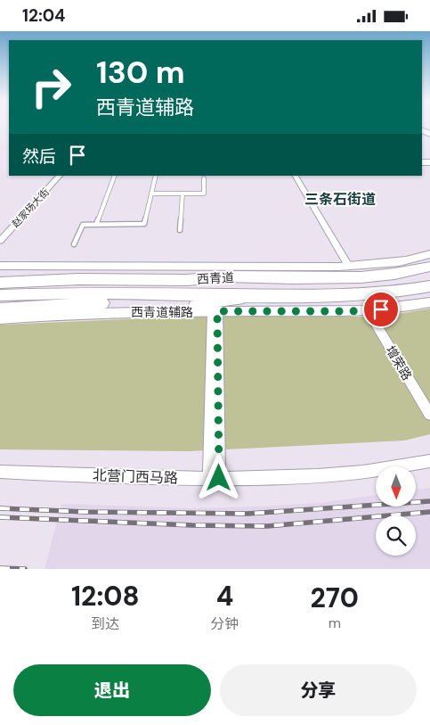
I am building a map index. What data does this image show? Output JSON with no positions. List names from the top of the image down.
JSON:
{
  "streets": {
    "highway": ["西青道"],
    "street": [
      "赵家场大街",
      "西青道辅路",
      "增荣路",
      "北营门西马路"
    ]
  },
  "crossings": [
    ["西青道辅路", "增荣路"]
  ],
  "districts": ["三条石街道"],
  "north": "bottom",
  "page": {
    "status": "12:04",
    "turn": ["130 m", "西青道辅路"],
    "then": "然后",
    "eta": [
      "12:08",
      "到达",
      "4",
      "分钟",
      "270",
      "m"
    ],
    "buttons": ["退出", "分享"]
  }
}
